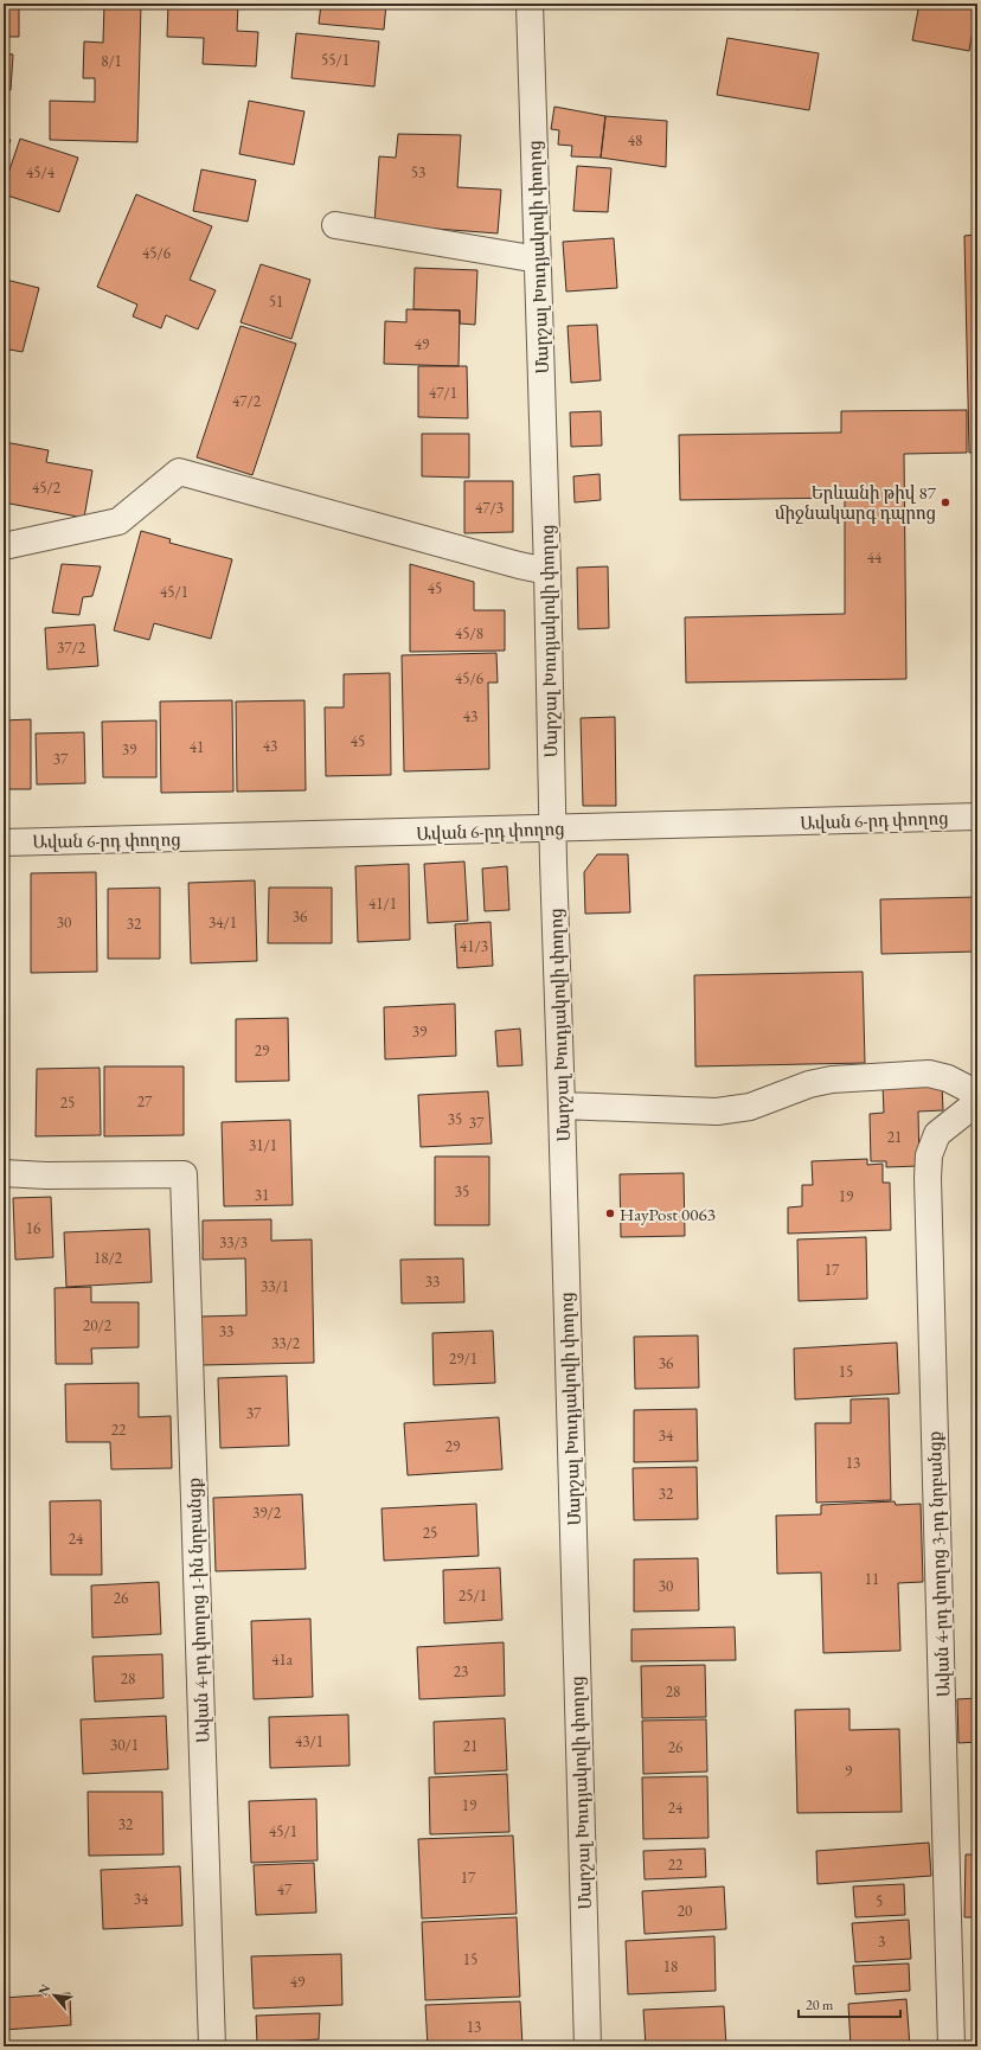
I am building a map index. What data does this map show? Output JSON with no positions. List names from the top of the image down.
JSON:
{
  "streets": {
    "street": [
      "Մարշալ Խուդյակովի փողոց",
      "Ավան 6-րդ փողոց",
      "Ավան 4-րդ փողոց 3-րդ նրբանցք",
      "Ավան 4-րդ փողոց 1-ին նրբանցք"
    ]
  },
  "crossings": [
    ["Մարշալ Խուդյակովի փողոց", "Ավան 6-րդ փողոց"]
  ],
  "places": ["Երևանի թիվ 87 միջնակարգ դպրոց", "HayPost 0063"],
  "house_numbers": [
    "55/1",
    "8/1",
    "48",
    "45/4",
    "53",
    "45/6",
    "51",
    "49",
    "47/1",
    "47/2",
    "45/2",
    "47/3",
    "44",
    "45",
    "45/1",
    "45/8",
    "37/2",
    "45/6",
    "43",
    "45",
    "43",
    "41",
    "39",
    "37",
    "41/1",
    "36",
    "30",
    "34/1",
    "32",
    "41/3",
    "39",
    "29",
    "27",
    "25",
    "35",
    "37",
    "21",
    "31/1",
    "35",
    "31",
    "19",
    "16",
    "33/3",
    "18/2",
    "17",
    "33",
    "33/1",
    "20/2",
    "33",
    "33/2",
    "29/1",
    "36",
    "15",
    "37",
    "22",
    "34",
    "29",
    "13",
    "32",
    "39/2",
    "25",
    "24",
    "11",
    "30",
    "25/1",
    "26",
    "41a",
    "23",
    "28",
    "28",
    "43/1",
    "30/1",
    "21",
    "26",
    "9",
    "19",
    "24",
    "32",
    "45/1",
    "22",
    "17",
    "47",
    "34",
    "5",
    "20",
    "3",
    "15",
    "18",
    "49",
    "13"
  ],
  "scale_bar": "20 m",
  "north": "top left"
}
